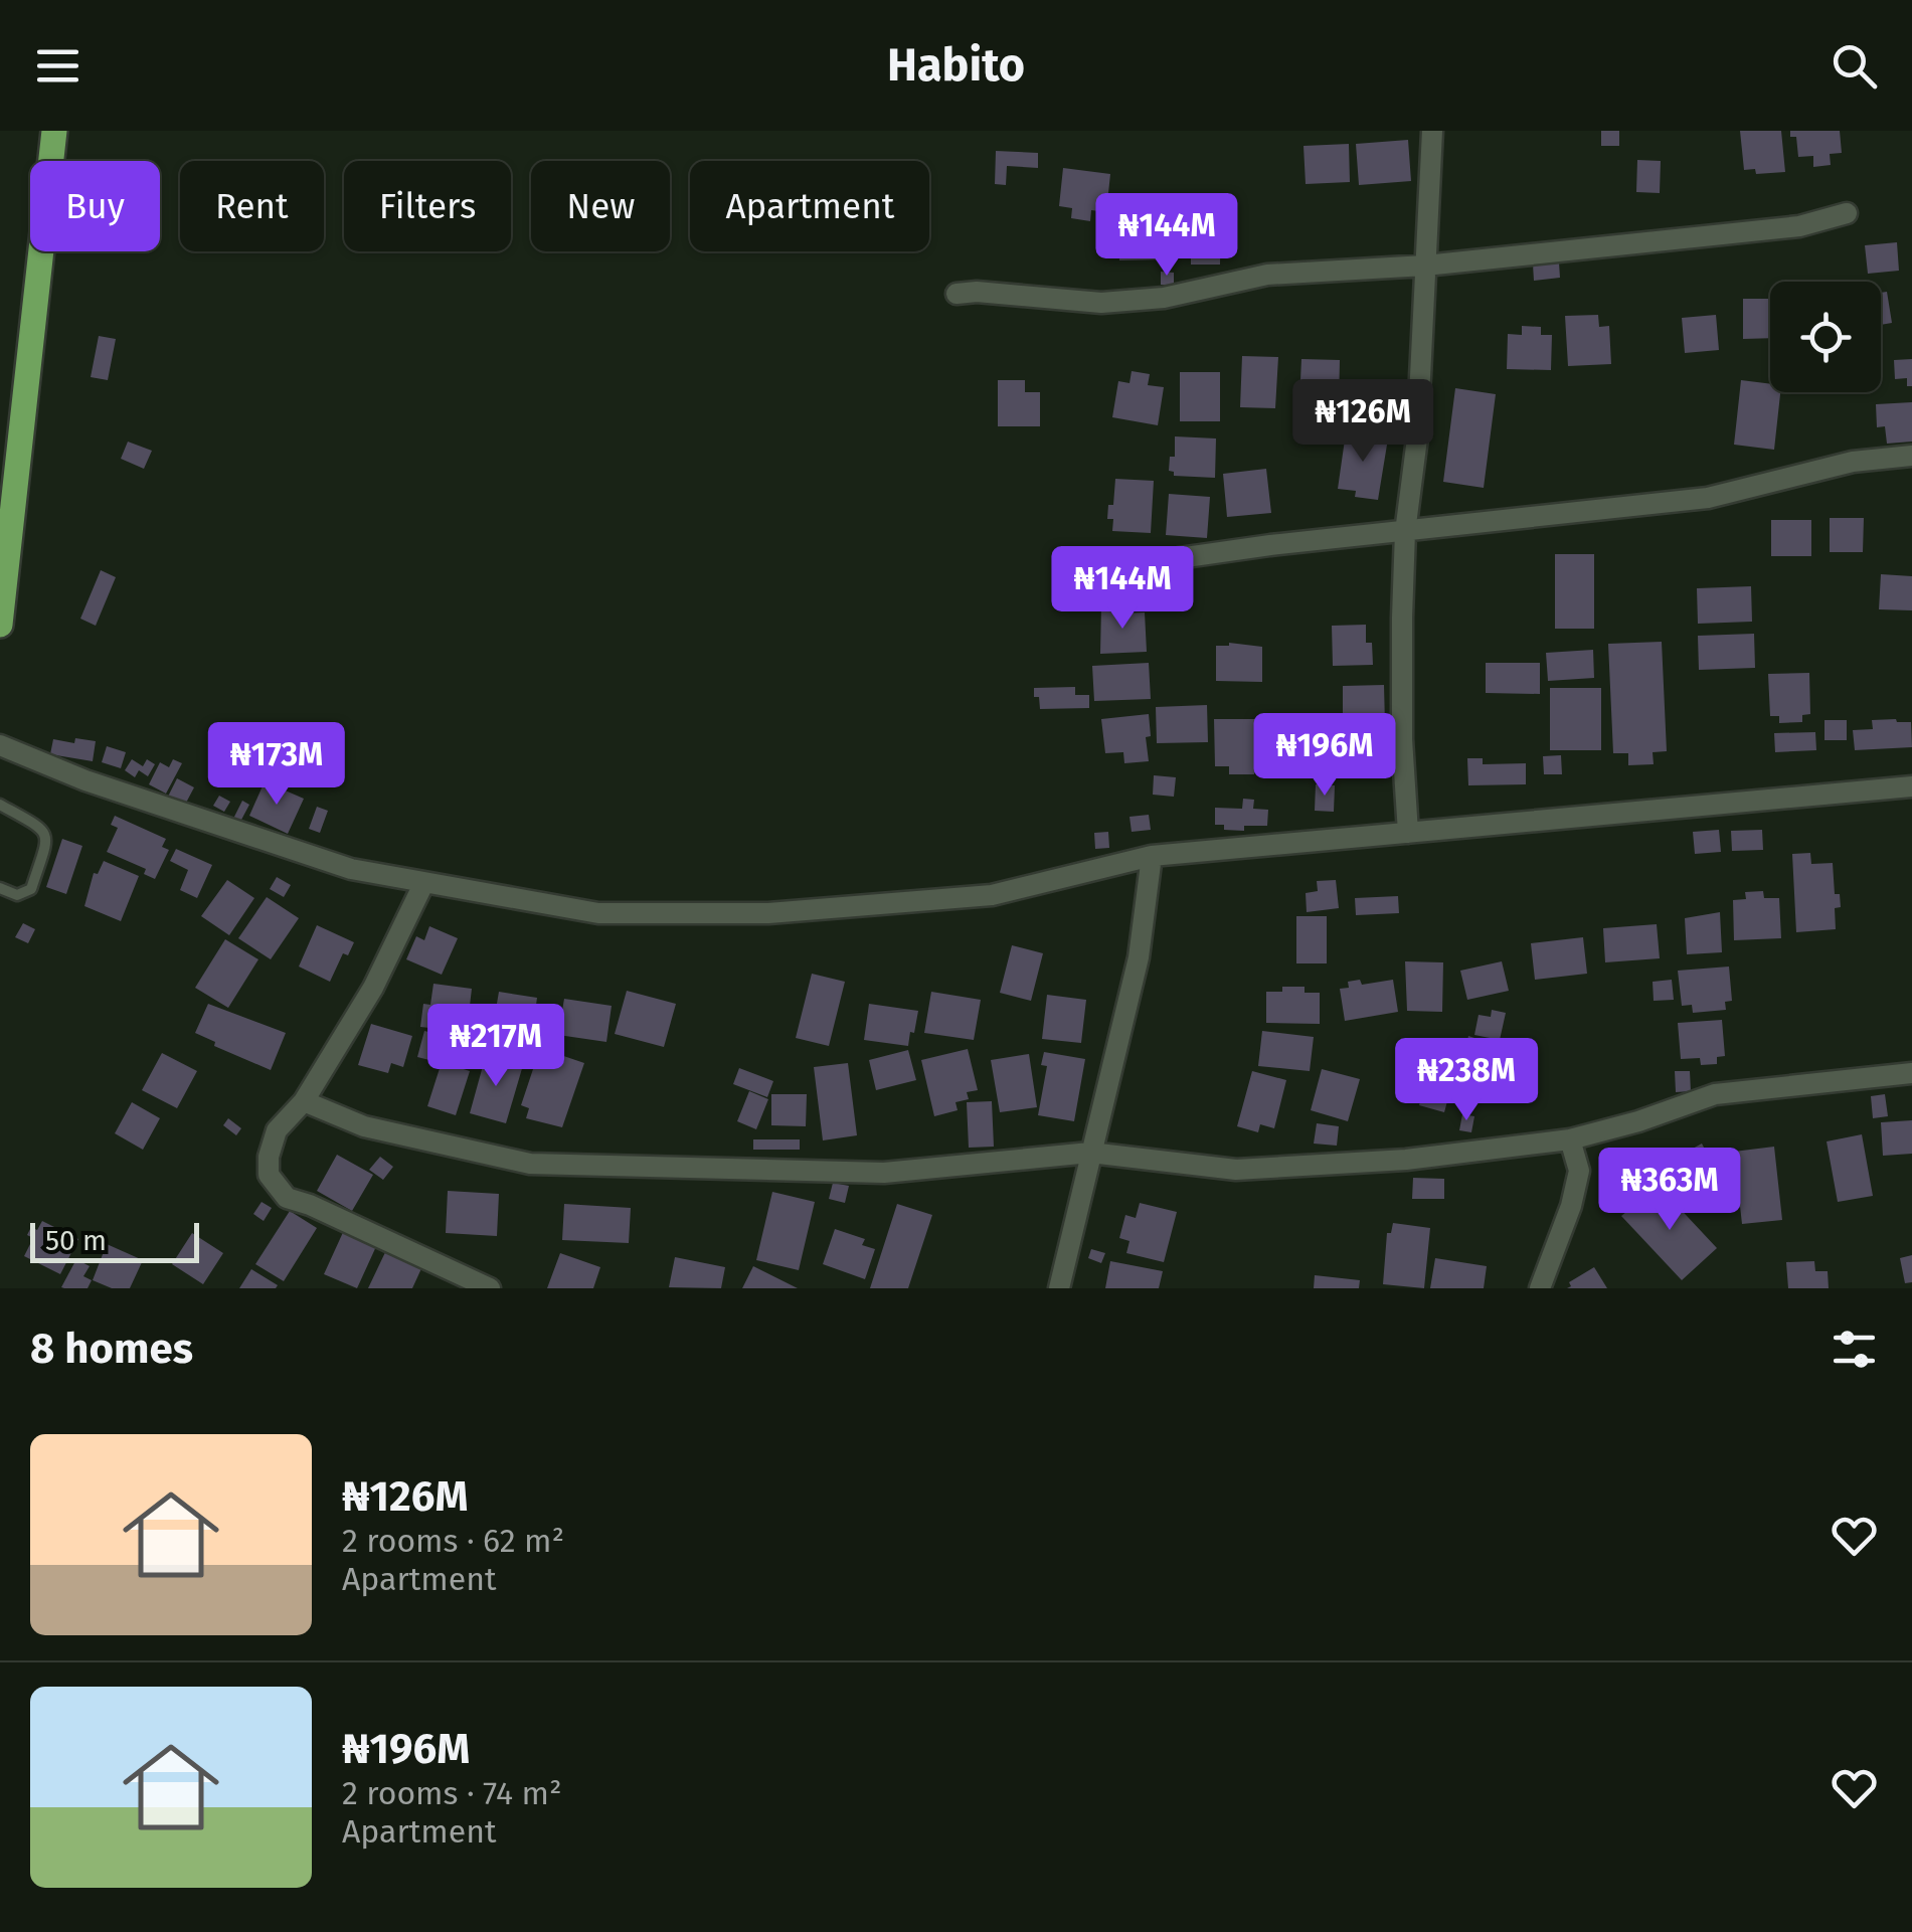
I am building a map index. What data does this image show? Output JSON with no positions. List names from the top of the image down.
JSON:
{
  "scale_bar": "50 m",
  "page": {
    "header": "Habito",
    "chip": [
      "Buy",
      "Rent",
      "Filters",
      "New",
      "Apartment"
    ],
    "price": [
      "₦144M",
      "₦126M",
      "₦144M",
      "₦196M",
      "₦173M",
      "₦217M",
      "₦238M",
      "₦363M"
    ],
    "scale": "50 m",
    "heading": "8 homes",
    "list": [
      {
        "name": "₦126M",
        "note": "2 rooms · 62 m² · Apartment"
      },
      {
        "name": "₦196M",
        "note": "2 rooms · 74 m² · Apartment"
      }
    ]
  }
}
